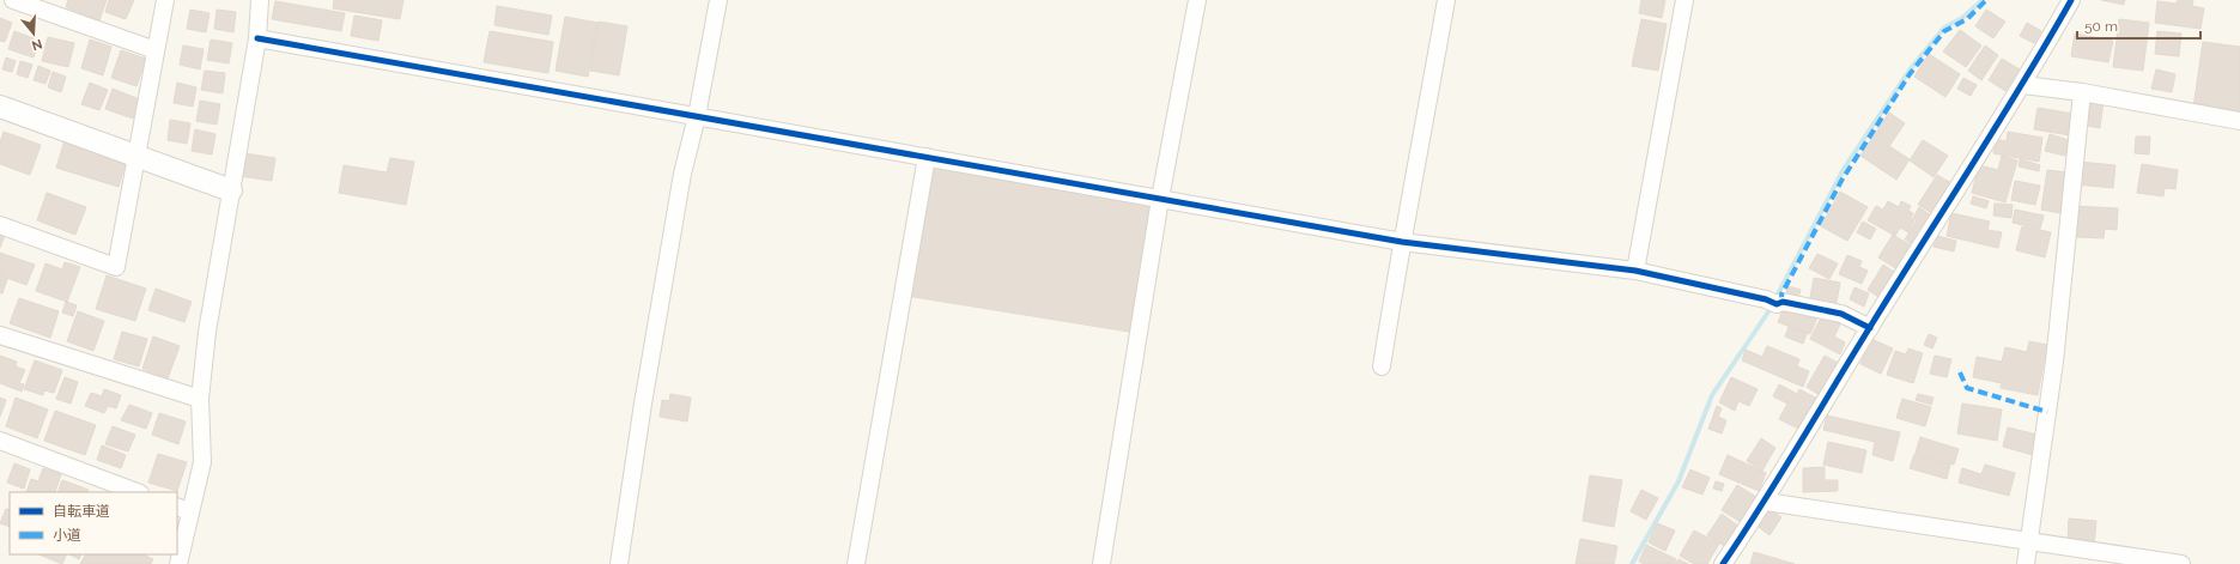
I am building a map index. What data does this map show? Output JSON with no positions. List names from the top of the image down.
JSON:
{
  "legend": ["自転車道", "小道"],
  "scale_bar": "50 m",
  "north": "bottom"
}
